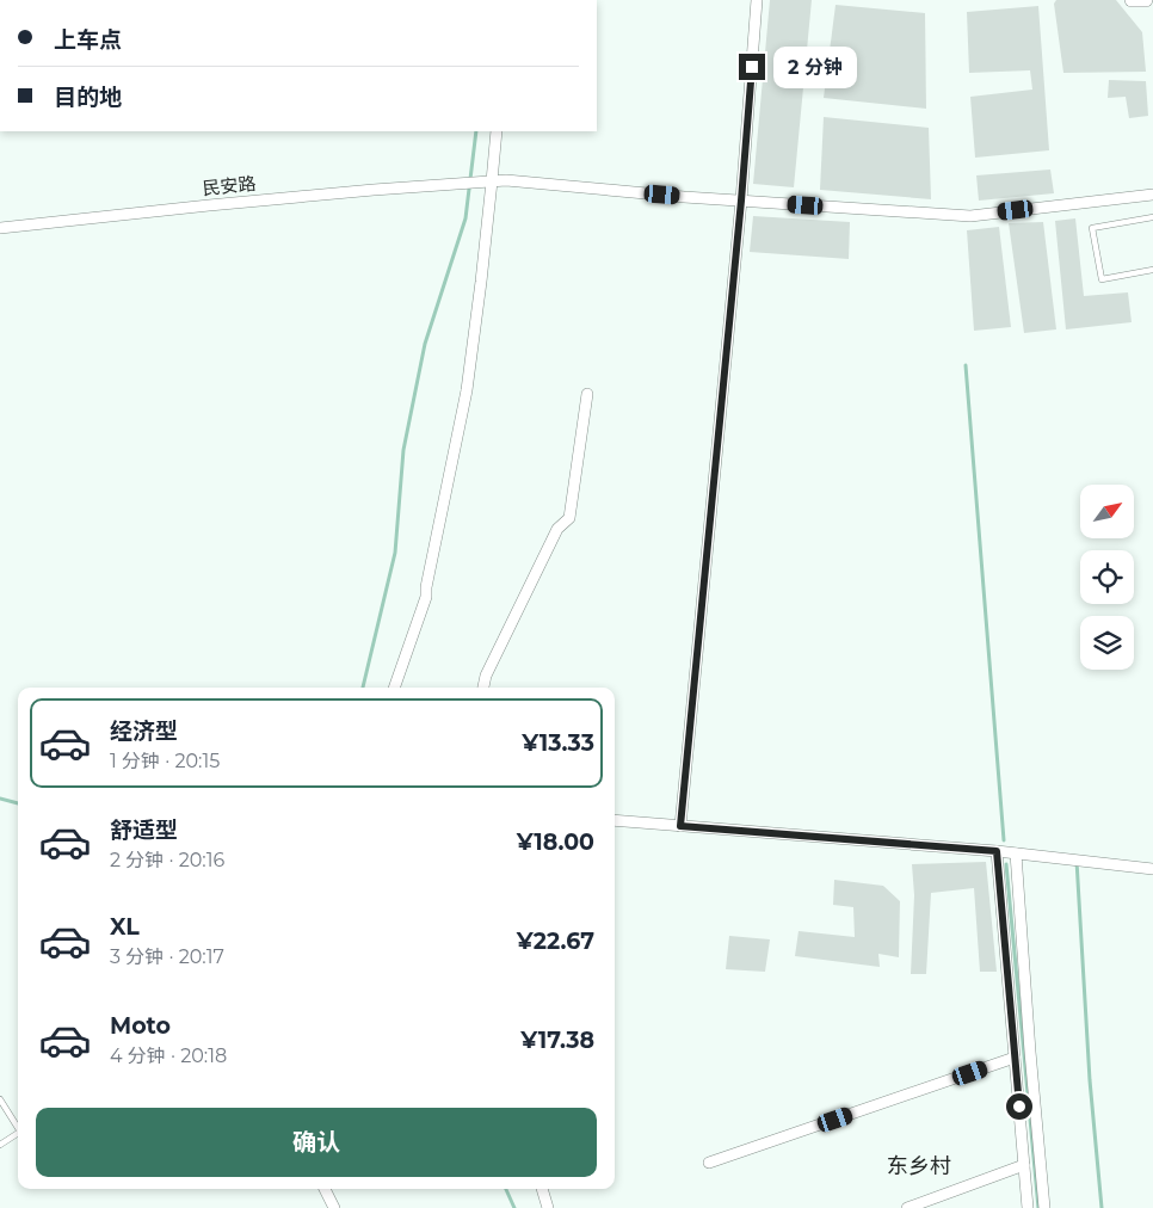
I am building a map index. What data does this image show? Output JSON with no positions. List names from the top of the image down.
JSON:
{
  "streets": {
    "street": ["民安路"]
  },
  "districts": ["东乡村"],
  "north": "top right",
  "page": {
    "banner": ["上车点", "目的地"],
    "bubble": "2 分钟",
    "list": [
      {
        "name": "经济型",
        "note": "1 分钟 · 20:15",
        "value": "¥13.33"
      },
      {
        "name": "舒适型",
        "note": "2 分钟 · 20:16",
        "value": "¥18.00"
      },
      {
        "name": "XL",
        "note": "3 分钟 · 20:17",
        "value": "¥22.67"
      },
      {
        "name": "Moto",
        "note": "4 分钟 · 20:18",
        "value": "¥17.38"
      }
    ],
    "buttons": "确认"
  }
}
